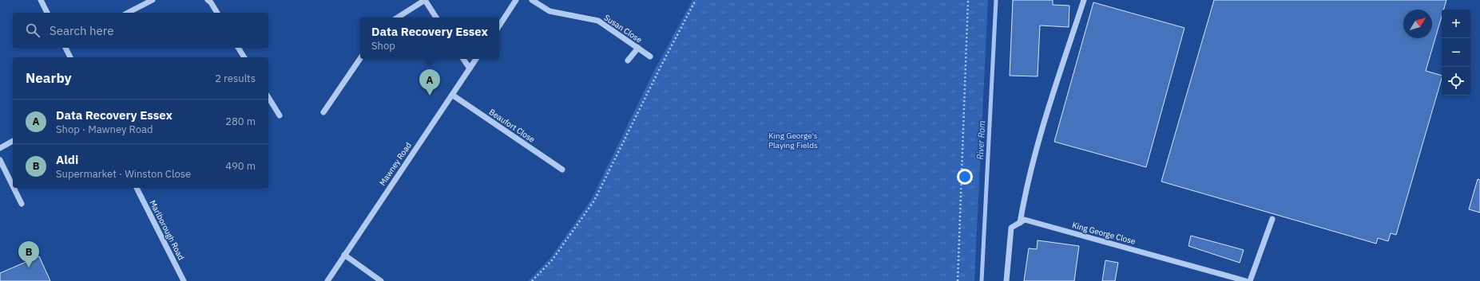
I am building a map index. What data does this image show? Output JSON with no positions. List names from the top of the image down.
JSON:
{
  "streets": {
    "street": [
      "Susan Close",
      "Beaufort Close",
      "Mawney Road",
      "Marlborough Road",
      "King George Close"
    ]
  },
  "crossings": [
    ["Beaufort Close", "Mawney Road"]
  ],
  "water": ["River Rom"],
  "parks": ["King George's Playing Fields"],
  "north": "top right",
  "page": {
    "map_buttons": ["+", "−"],
    "search": "Search here",
    "popup": ["Data Recovery Essex", "Shop"],
    "heading": ["Nearby", "2 results"],
    "pins": ["A", "B"],
    "list": [
      {
        "mark": "A",
        "name": "Data Recovery Essex",
        "note": "Shop · Mawney Road",
        "value": "280 m"
      },
      {
        "mark": "B",
        "name": "Aldi",
        "note": "Supermarket · Winston Close",
        "value": "490 m"
      }
    ]
  }
}
